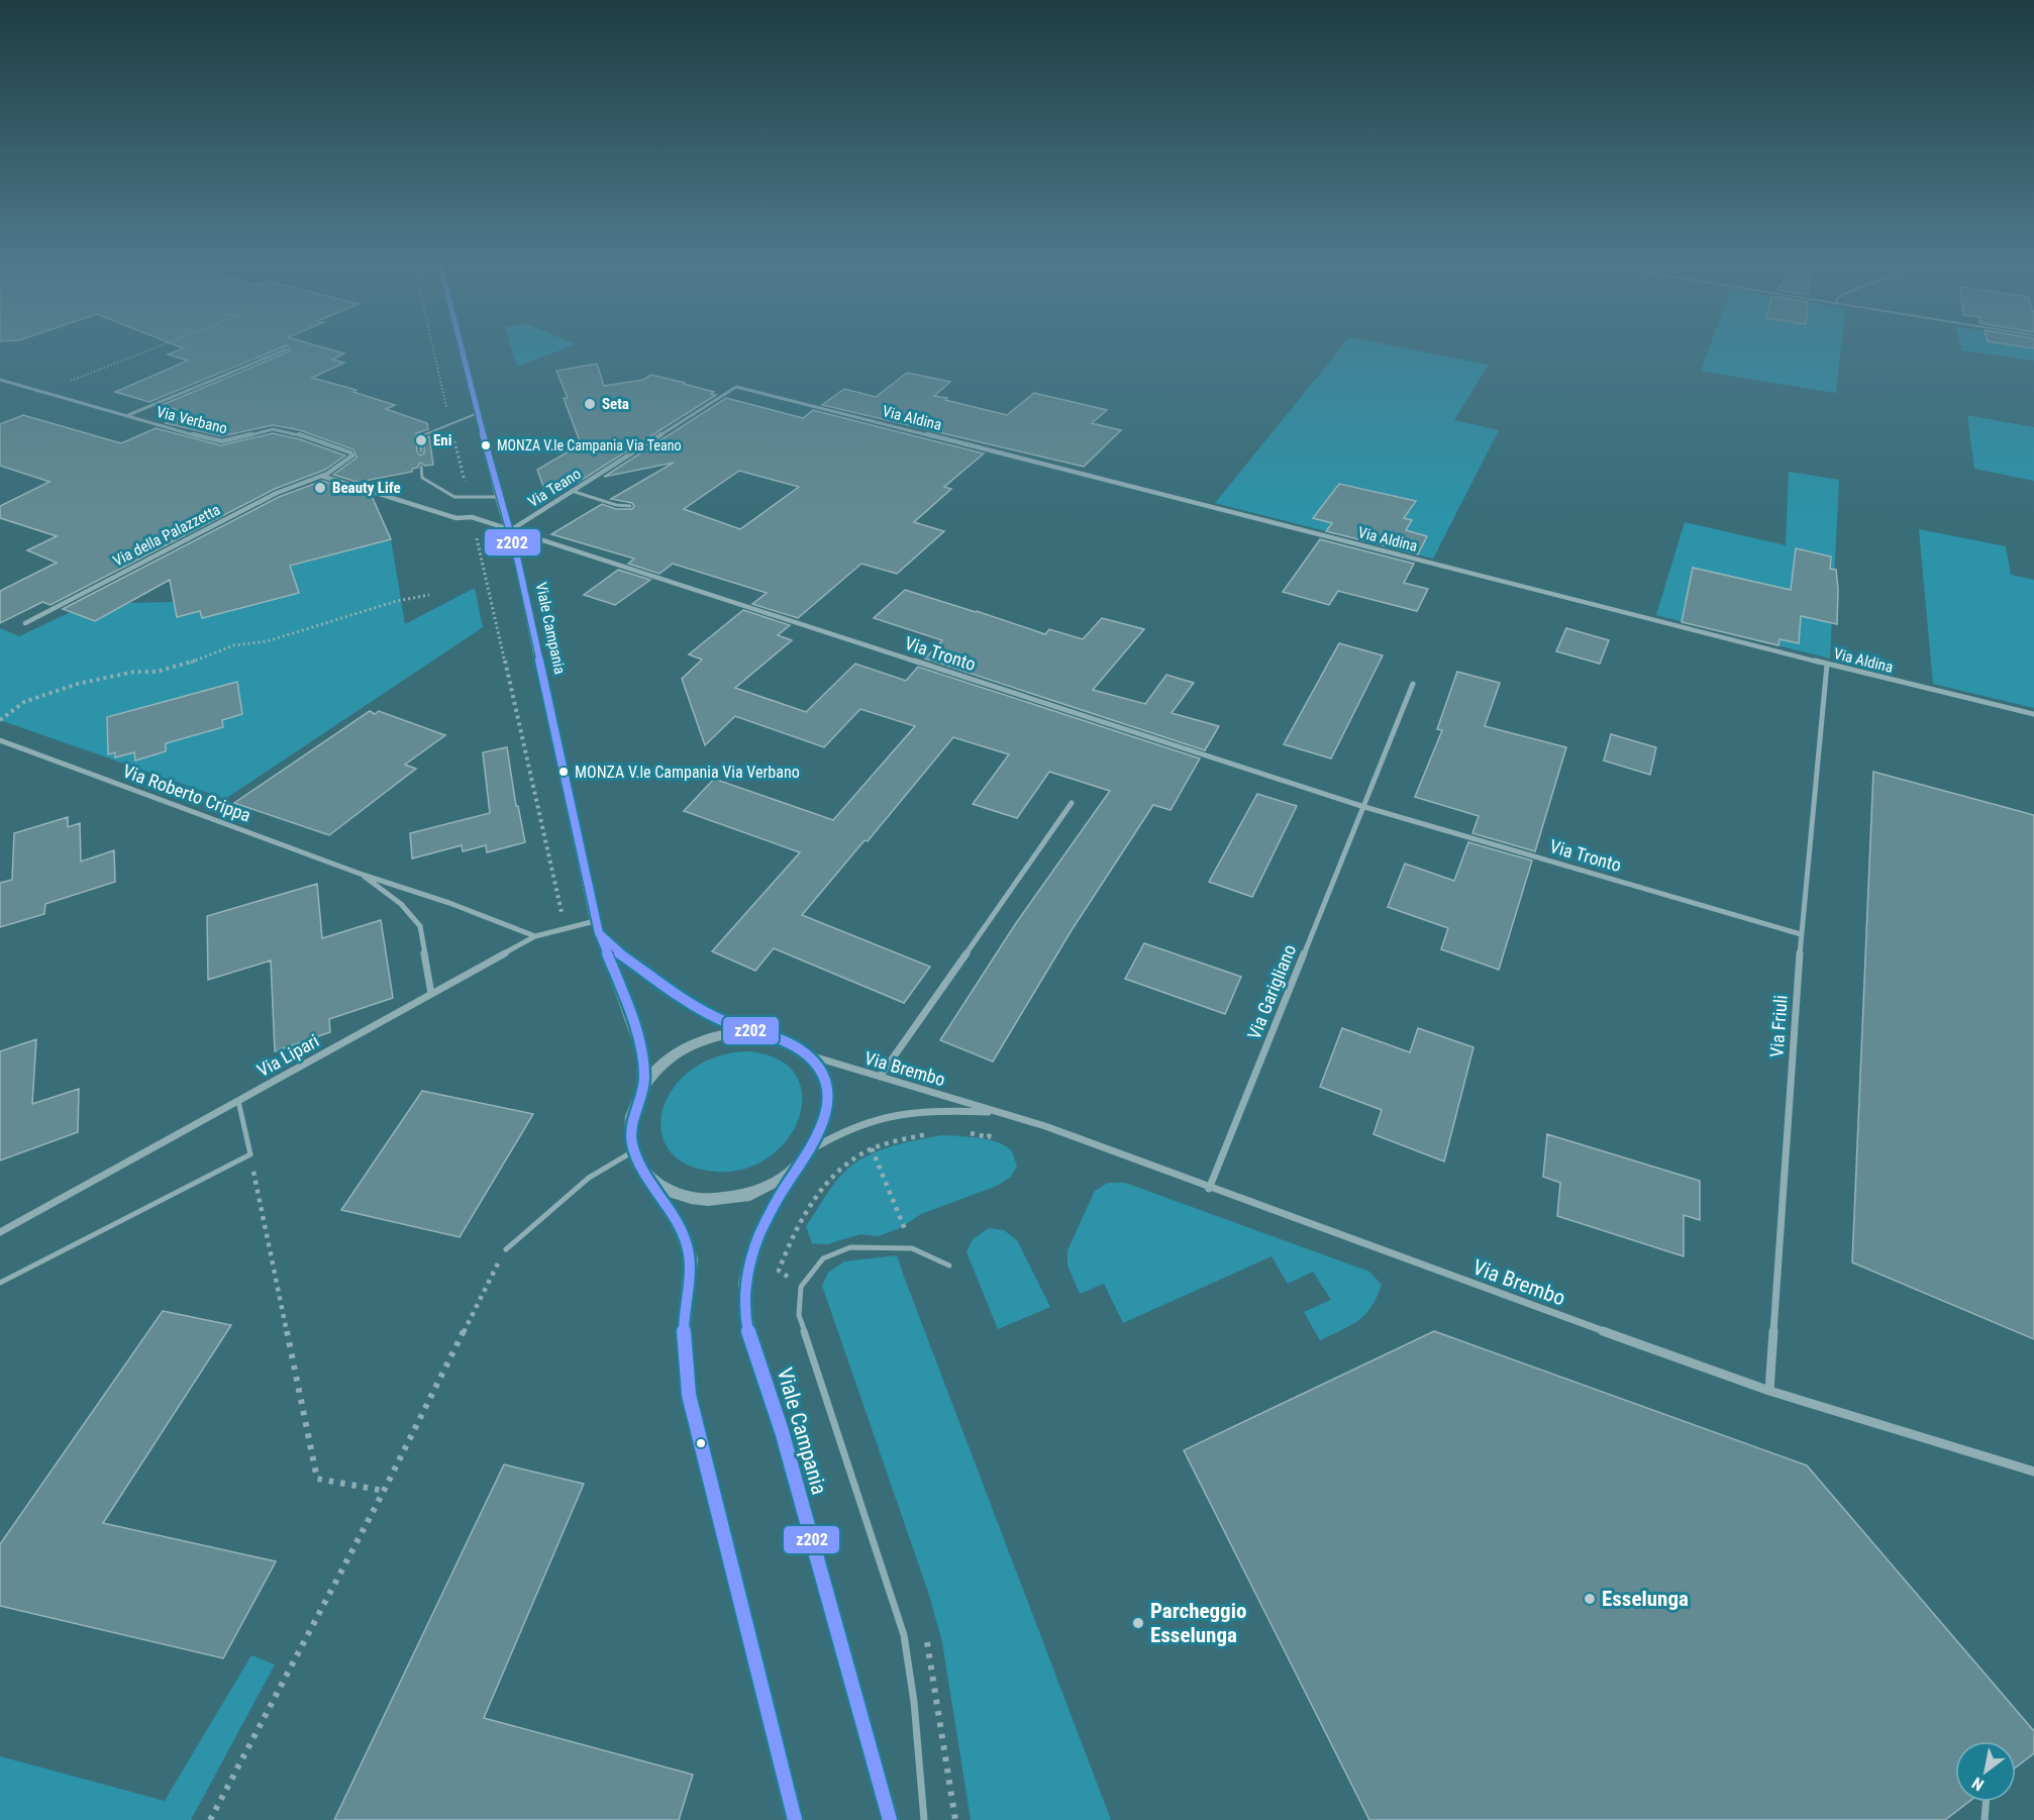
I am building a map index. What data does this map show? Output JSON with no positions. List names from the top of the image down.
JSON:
{
  "streets": {
    "street": [
      "Via Aldina",
      "Via Verbano",
      "Via Teano",
      "Via della Palazzetta",
      "Viale Campania",
      "Via Tronto",
      "Via Roberto Crippa",
      "Via Garigliano",
      "Via Friuli",
      "Via Lipari",
      "Via Brembo"
    ]
  },
  "crossings": [
    ["Via Aldina", "Via Teano"],
    ["Via Aldina", "Via Friuli"],
    ["Via Verbano", "Via della Palazzetta"],
    ["Via Teano", "Viale Campania"],
    ["Via Teano", "Via Tronto"],
    ["Viale Campania", "Via Tronto"],
    ["Viale Campania", "Via Lipari"],
    ["Viale Campania", "Via Brembo"],
    ["Via Tronto", "Via Garigliano"],
    ["Via Tronto", "Via Friuli"],
    ["Via Roberto Crippa", "Via Lipari"],
    ["Via Garigliano", "Via Brembo"],
    ["Via Friuli", "Via Brembo"]
  ],
  "places": [
    "Seta",
    "Eni",
    "MONZA V.le Campania Via Teano",
    "Beauty Life",
    "MONZA V.le Campania Via Verbano",
    "Esselunga",
    "Parcheggio Esselunga"
  ],
  "lines": ["transit line z202"],
  "north": "bottom left"
}
